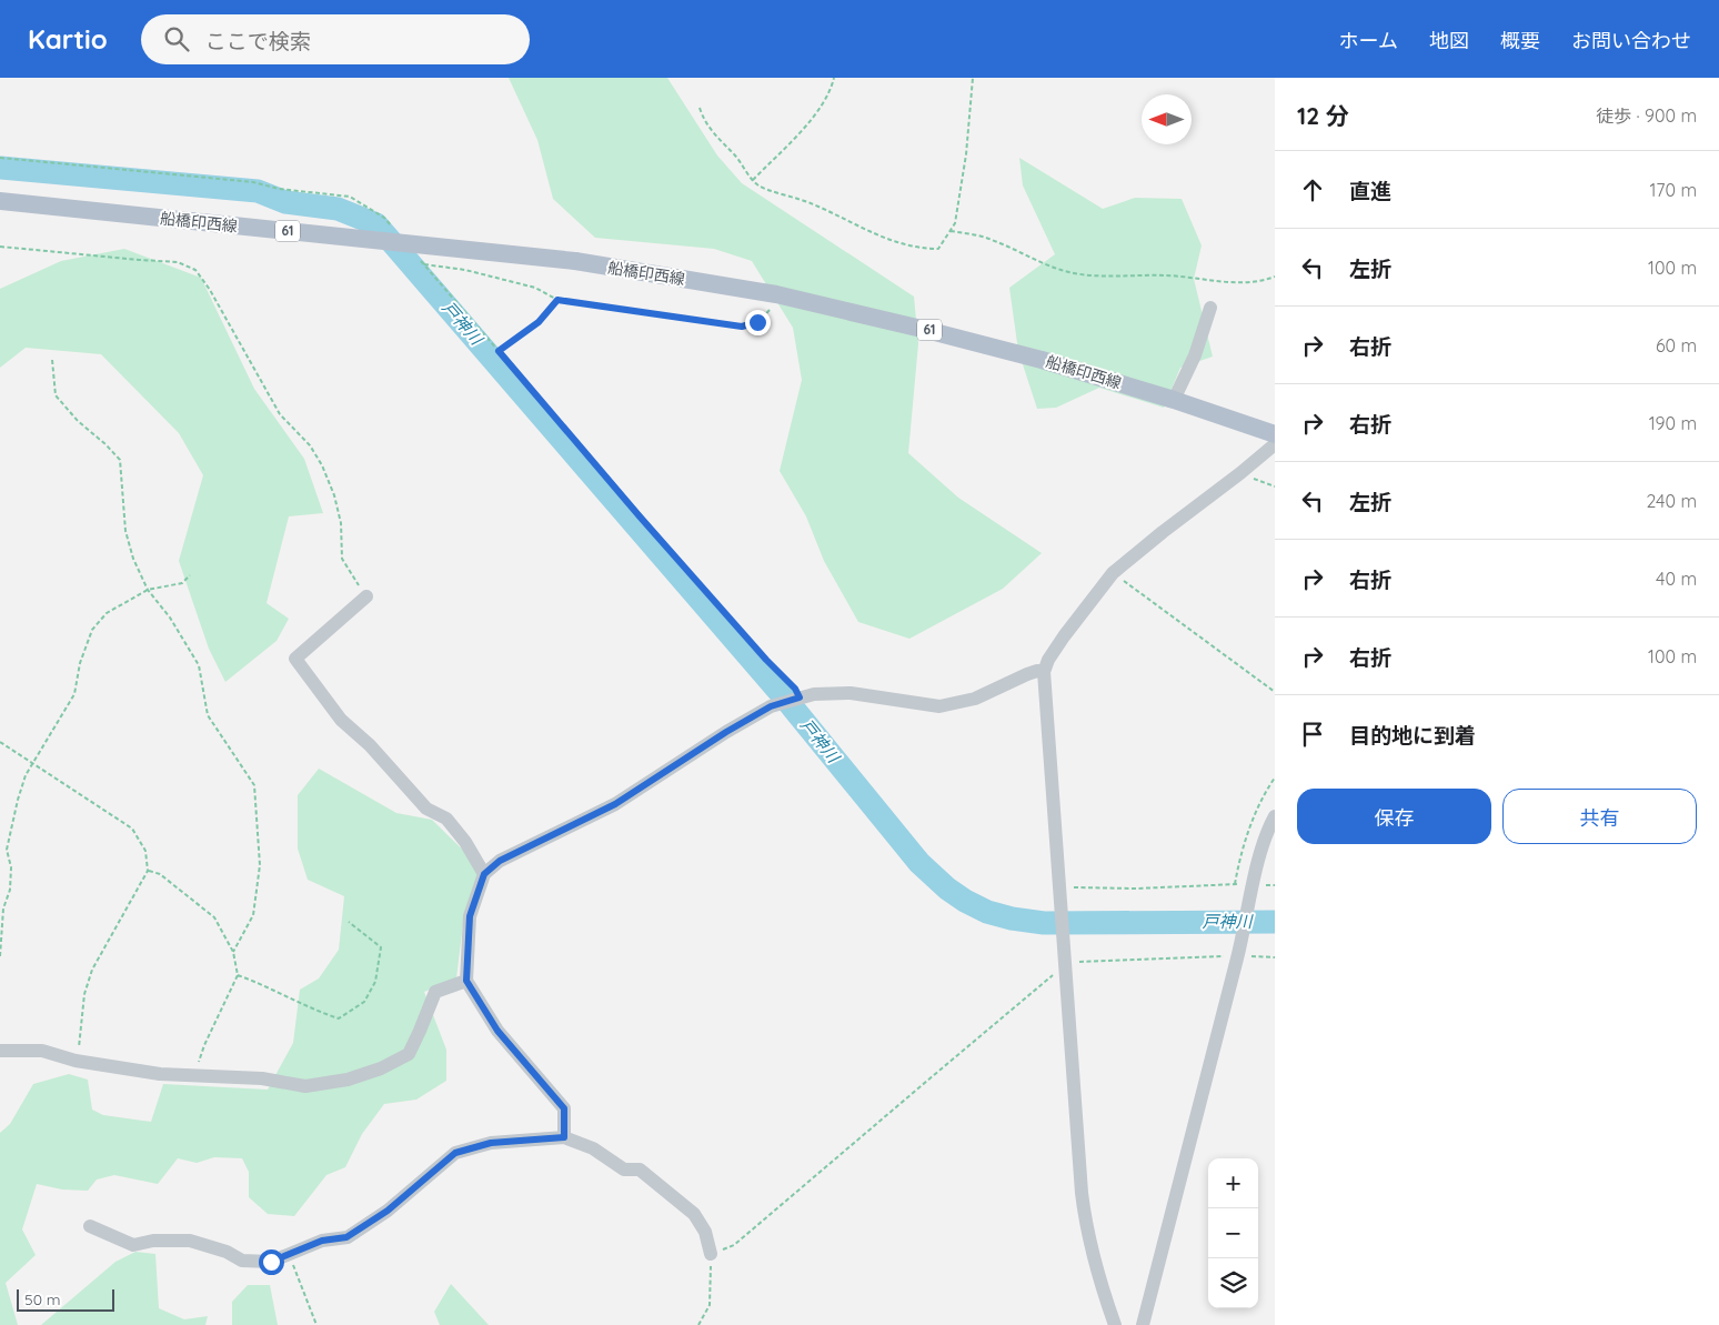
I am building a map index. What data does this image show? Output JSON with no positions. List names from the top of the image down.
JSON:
{
  "streets": {
    "main road": ["船橋印西線", "61"]
  },
  "water": ["戸神川"],
  "scale_bar": "50 m",
  "north": "left",
  "page": {
    "header": "Kartio",
    "search": "ここで検索",
    "nav": [
      "ホーム",
      "地図",
      "概要",
      "お問い合わせ"
    ],
    "heading": ["12 分", "徒歩 · 900 m"],
    "list": [
      ["直進", "170 m"],
      ["左折", "100 m"],
      ["右折", "60 m"],
      ["右折", "190 m"],
      ["左折", "240 m"],
      ["右折", "40 m"],
      ["右折", "100 m"],
      "目的地に到着"
    ],
    "buttons": ["保存", "共有"],
    "map_buttons": ["+", "−"],
    "scale": "50 m"
  }
}
